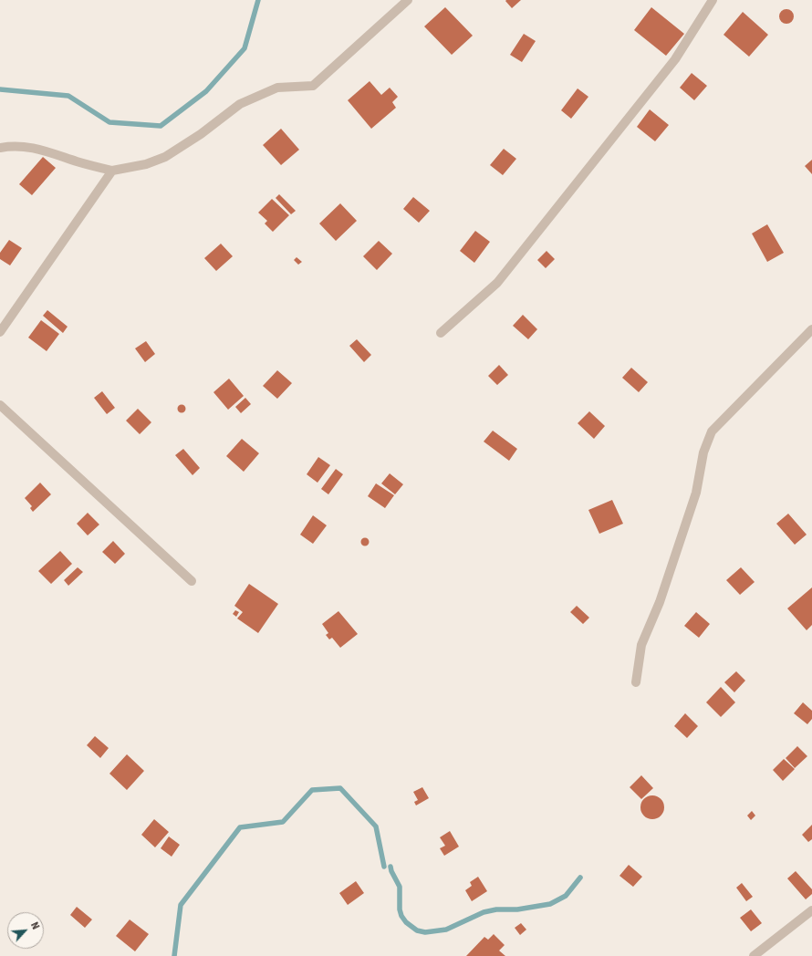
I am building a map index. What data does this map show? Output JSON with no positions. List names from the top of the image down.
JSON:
{
  "north": "top right"
}
